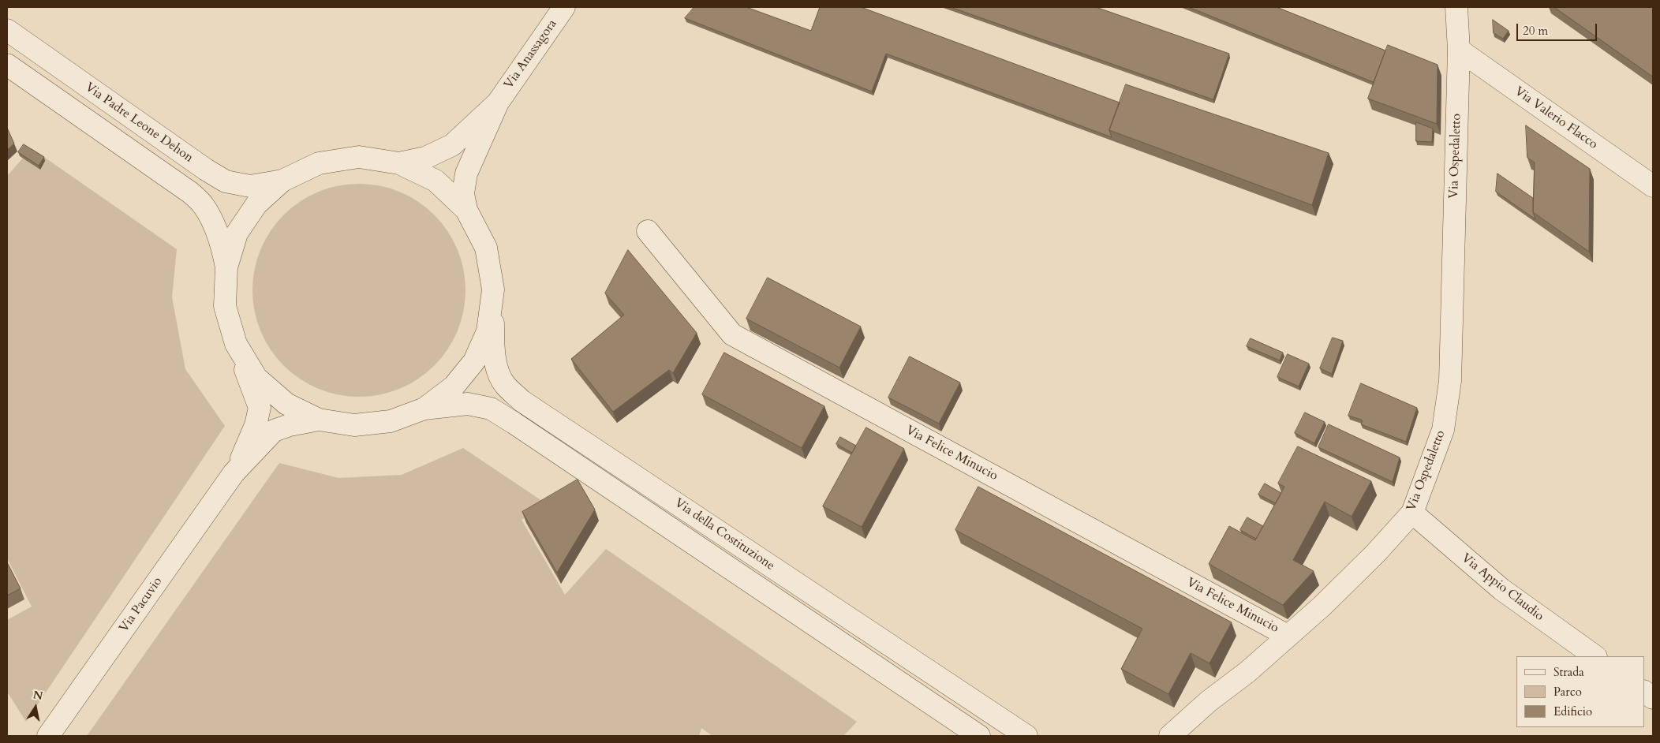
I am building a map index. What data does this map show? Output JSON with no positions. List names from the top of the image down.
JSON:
{
  "streets": {
    "street": [
      "Via Anassagora",
      "Via Valerio Flacco",
      "Via Padre Leone Dehon",
      "Via Ospedaletto",
      "Via Felice Minucio",
      "Via della Costituzione",
      "Via Appio Claudio",
      "Via Pacuvio"
    ]
  },
  "crossings": [
    ["Via Anassagora", "Via della Costituzione"],
    ["Via Valerio Flacco", "Via Ospedaletto"],
    ["Via Padre Leone Dehon", "Via della Costituzione"],
    ["Via Ospedaletto", "Via Felice Minucio"],
    ["Via Ospedaletto", "Via Appio Claudio"],
    ["Via della Costituzione", "Via Pacuvio"]
  ],
  "legend": ["Strada", "Parco", "Edificio"],
  "scale_bar": "20 m",
  "north": "top"
}
